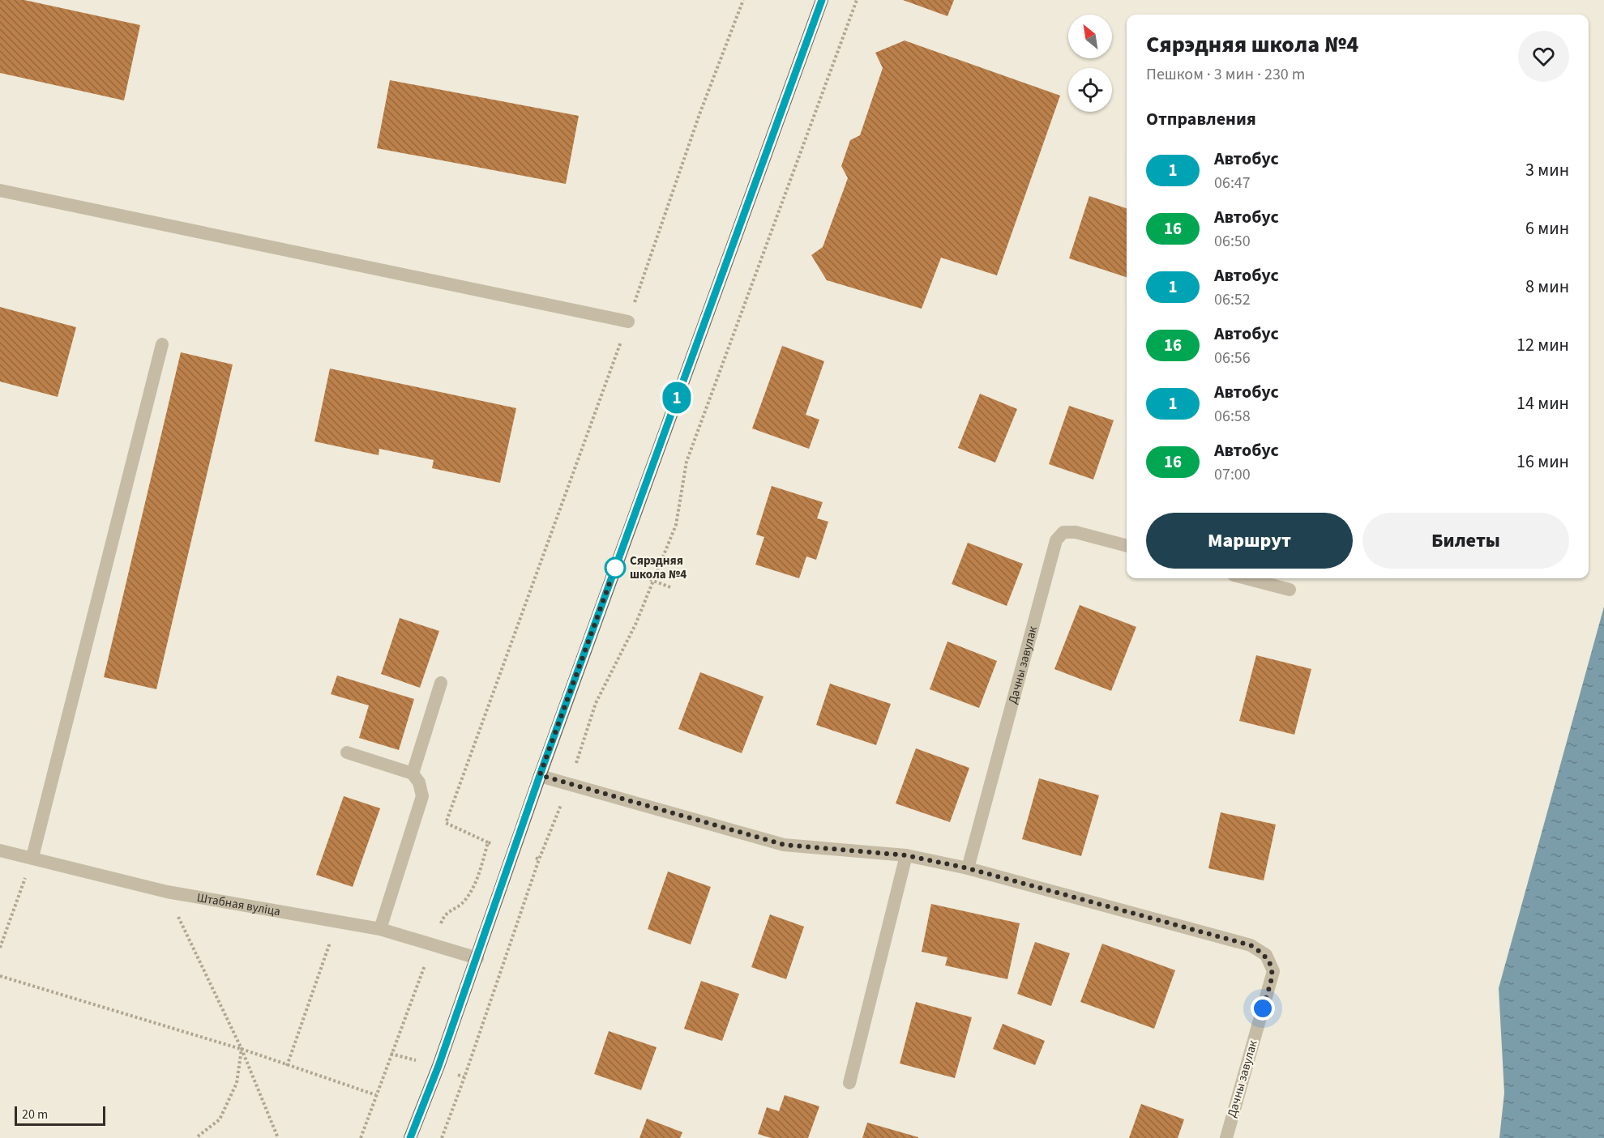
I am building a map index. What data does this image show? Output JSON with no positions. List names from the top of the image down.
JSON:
{
  "streets": {
    "street": ["Дачны завулак", "Штабная вуліца"]
  },
  "places": ["Сярэдняя школа №4"],
  "lines": ["bus line 1"],
  "scale_bar": "20 m",
  "north": "top left",
  "page": {
    "on_map": "1",
    "heading": [
      ["Сярэдняя школа №4", "Пешком · 3 мин · 230 m"],
      "Отправления"
    ],
    "list": [
      {
        "mark": "1",
        "name": "Автобус",
        "note": "06:47",
        "value": "3 мин"
      },
      {
        "mark": "16",
        "name": "Автобус",
        "note": "06:50",
        "value": "6 мин"
      },
      {
        "mark": "1",
        "name": "Автобус",
        "note": "06:52",
        "value": "8 мин"
      },
      {
        "mark": "16",
        "name": "Автобус",
        "note": "06:56",
        "value": "12 мин"
      },
      {
        "mark": "1",
        "name": "Автобус",
        "note": "06:58",
        "value": "14 мин"
      },
      {
        "mark": "16",
        "name": "Автобус",
        "note": "07:00",
        "value": "16 мин"
      }
    ],
    "buttons": ["Маршрут", "Билеты"],
    "scale": "20 m"
  }
}
